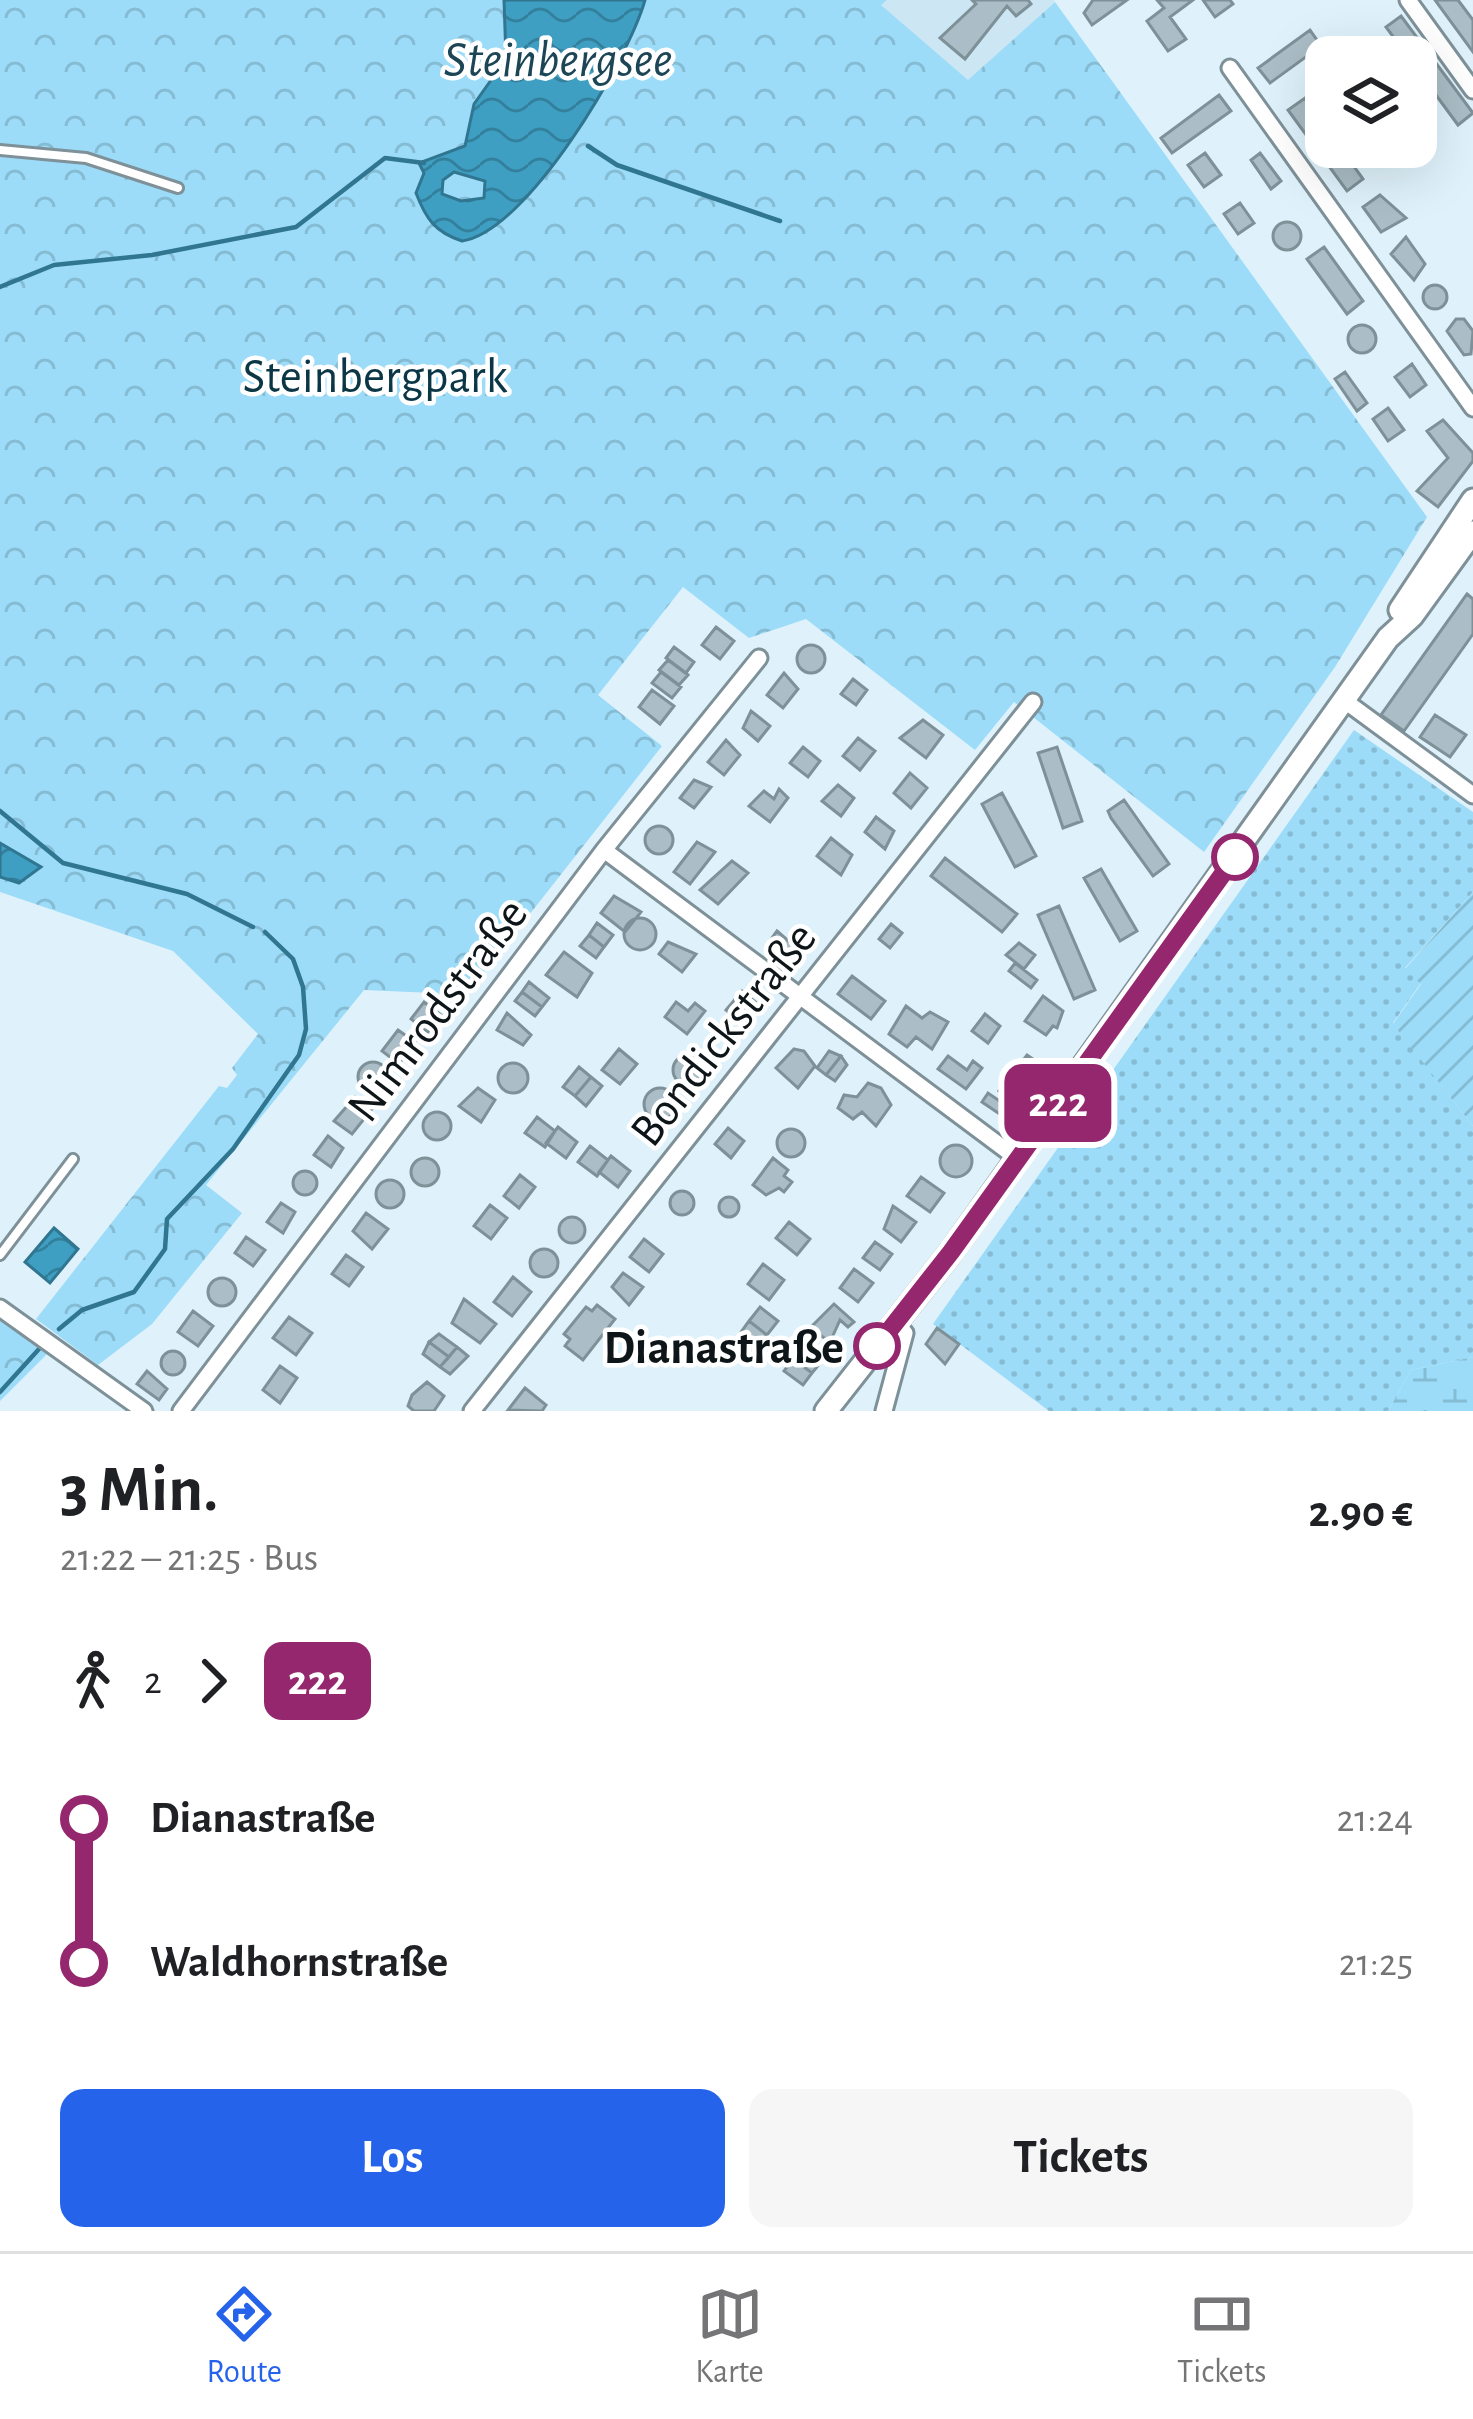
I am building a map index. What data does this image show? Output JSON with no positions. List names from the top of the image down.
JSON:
{
  "streets": {
    "street": ["Nimrodstraße", "Bondickstraße"]
  },
  "water": ["Steinbergsee"],
  "parks": ["Steinbergpark"],
  "places": ["Dianastraße"],
  "lines": ["bus line 222"],
  "page": {
    "on_map": "222",
    "heading": ["3 Min.", "21:22 – 21:25 · Bus", "2.90 €"],
    "legs": ["2", "222"],
    "list": [
      {
        "name": "Dianastraße",
        "value": "21:24"
      },
      {
        "name": "Waldhornstraße",
        "value": "21:25"
      }
    ],
    "buttons": ["Los", "Tickets"],
    "tabs": ["Route", "Karte", "Tickets"]
  }
}
